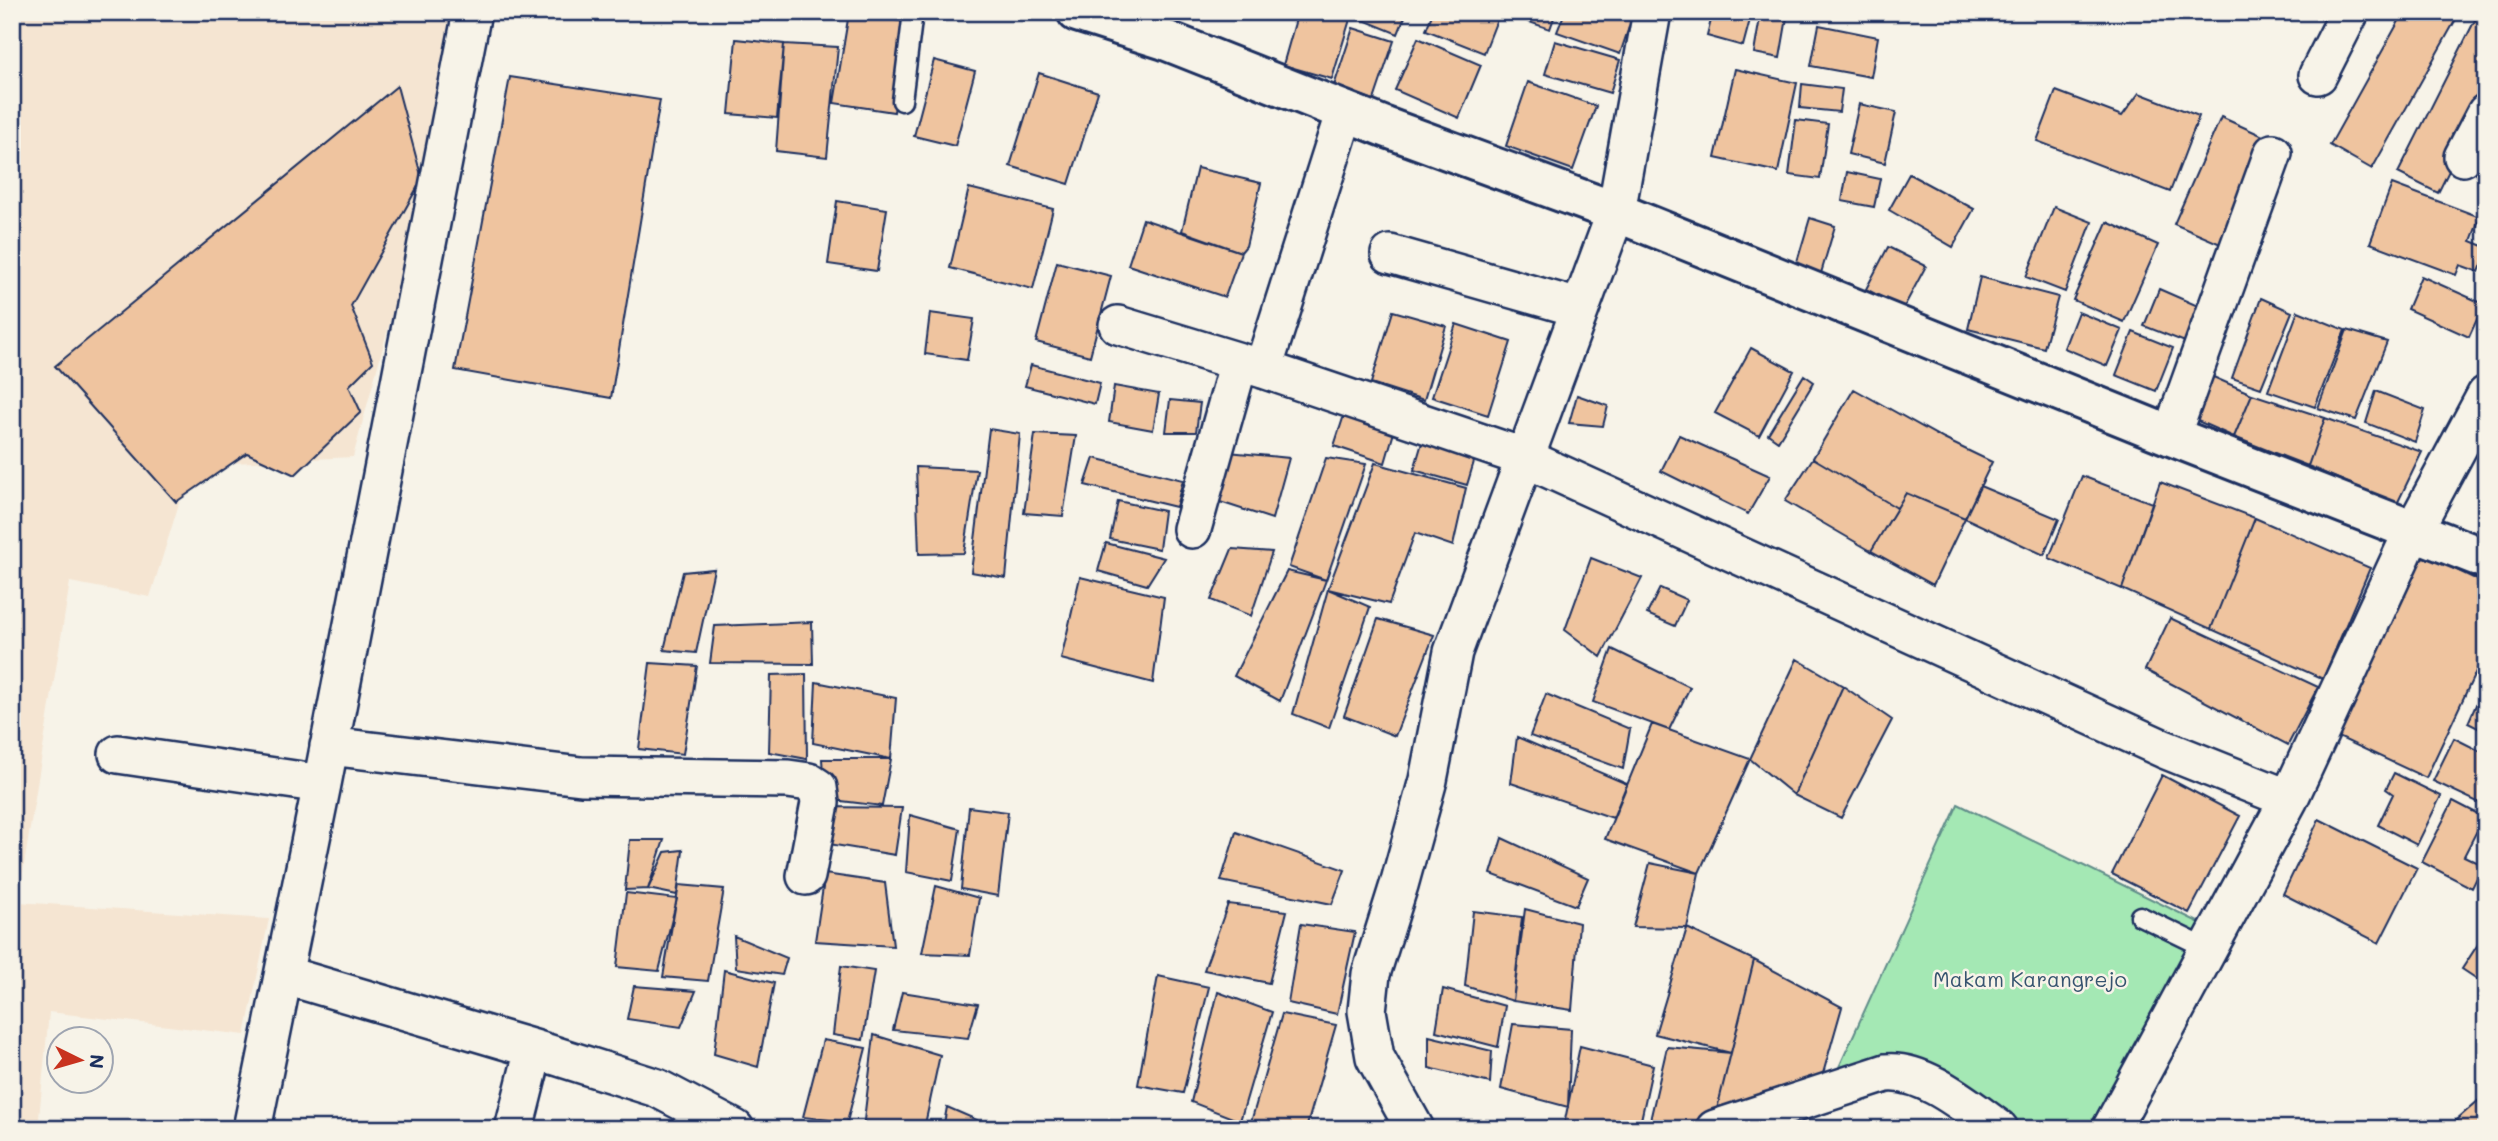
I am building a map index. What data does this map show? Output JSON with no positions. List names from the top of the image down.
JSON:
{
  "parks": ["Makam Karangrejo"],
  "north": "right"
}
